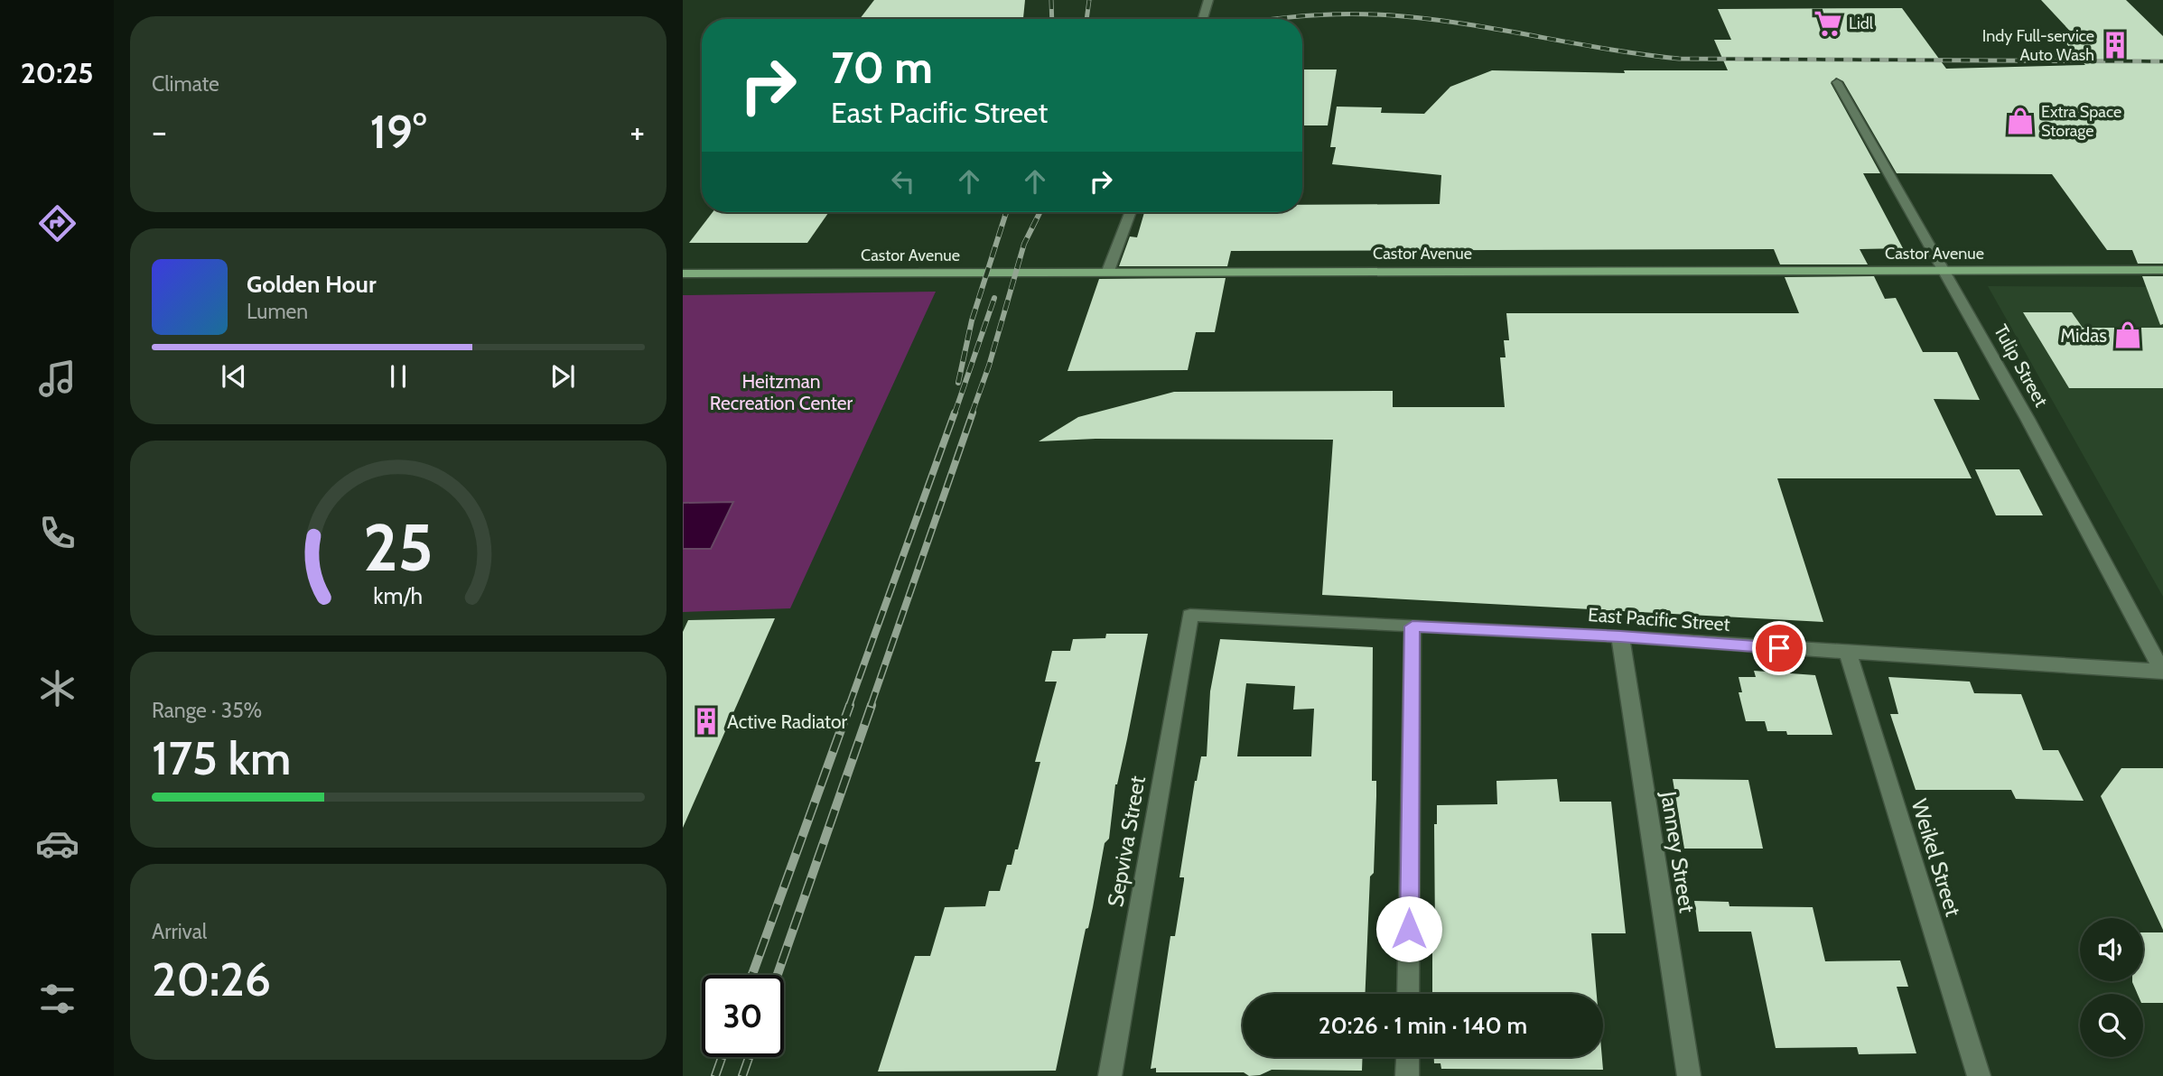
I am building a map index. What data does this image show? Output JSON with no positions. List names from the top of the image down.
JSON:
{
  "streets": {
    "main road": ["Castor Avenue"],
    "street": [
      "Tulip Street",
      "East Pacific Street",
      "Sepviva Street",
      "Janney Street",
      "Weikel Street"
    ]
  },
  "crossings": [
    ["Castor Avenue", "Tulip Street"],
    ["Tulip Street", "East Pacific Street"],
    ["East Pacific Street", "Sepviva Street"],
    ["East Pacific Street", "Janney Street"],
    ["East Pacific Street", "Weikel Street"]
  ],
  "parks": ["Heitzman Recreation Center"],
  "places": {
    "supermarket": ["Lidl"],
    "building": ["Indy Full-service Auto Wash", "Active Radiator"],
    "shop": ["Extra Space Storage", "Midas"]
  },
  "page": {
    "tabs": "20:25",
    "tile": [
      "Climate",
      ["Range · 35%", "175 km"],
      ["Arrival", "20:26"]
    ],
    "turn": ["70 m", "East Pacific Street"],
    "heat": ["−", "19°", "+"],
    "song": ["Golden Hour", "Lumen"],
    "limit": "30",
    "trip": "20:26 · 1 min · 140 m",
    "gauge": ["25", "km/h"]
  }
}
